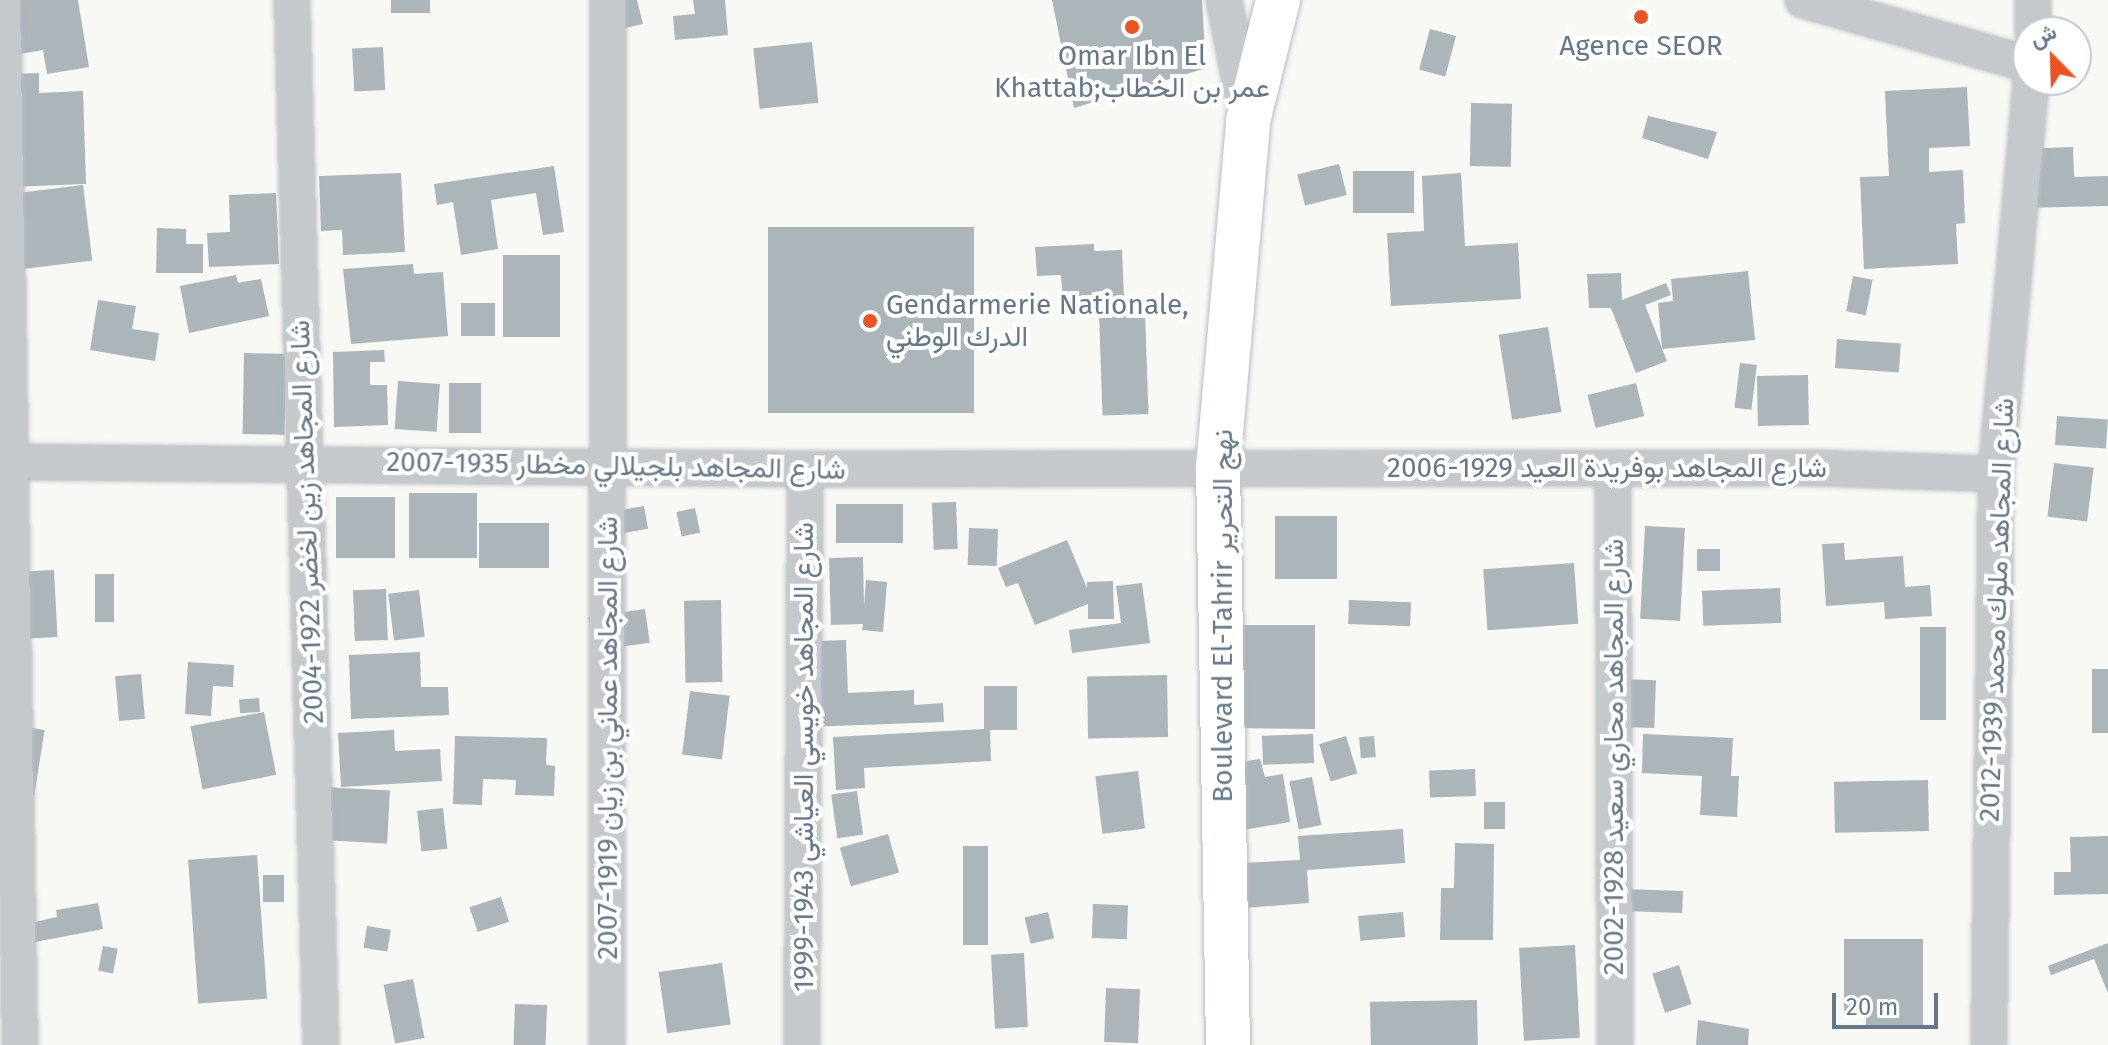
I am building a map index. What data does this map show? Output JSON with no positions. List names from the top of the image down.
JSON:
{
  "streets": {
    "main road": ["Boulevard El-Tahrir نهج التحرير"],
    "street": [
      "شارع المجاهد بلجيلالي مخطار 1935-2007",
      "شارع المجاهد بوفريدة العيد 1929-2006",
      "شارع المجاهد زين لخضر 1922-2004",
      "شارع المجاهد ملوك محمد 1939-2012",
      "شارع المجاهد عماني بن زيان 1919-2007",
      "شارع المجاهد خويسي العياشي 1943-1999",
      "شارع المجاهد محاري سعيد 1928-2002"
    ]
  },
  "crossings": [
    ["شارع المجاهد بلجيلالي مخطار 1935-2007", "شارع المجاهد بوفريدة العيد 1929-2006"],
    ["شارع المجاهد بلجيلالي مخطار 1935-2007", "شارع المجاهد زين لخضر 1922-2004"],
    ["شارع المجاهد بلجيلالي مخطار 1935-2007", "Boulevard El-Tahrir نهج التحرير"],
    ["شارع المجاهد بلجيلالي مخطار 1935-2007", "شارع المجاهد عماني بن زيان 1919-2007"],
    ["شارع المجاهد بلجيلالي مخطار 1935-2007", "شارع المجاهد خويسي العياشي 1943-1999"],
    ["شارع المجاهد بوفريدة العيد 1929-2006", "شارع المجاهد ملوك محمد 1939-2012"],
    ["شارع المجاهد بوفريدة العيد 1929-2006", "Boulevard El-Tahrir نهج التحرير"],
    ["شارع المجاهد بوفريدة العيد 1929-2006", "شارع المجاهد محاري سعيد 1928-2002"]
  ],
  "places": ["Agence SEOR", "Omar Ibn El Khattab;عمر بن الخطاب", "Gendarmerie Nationale, الدرك الوطني"],
  "scale_bar": "20 m",
  "north": "top left"
}
